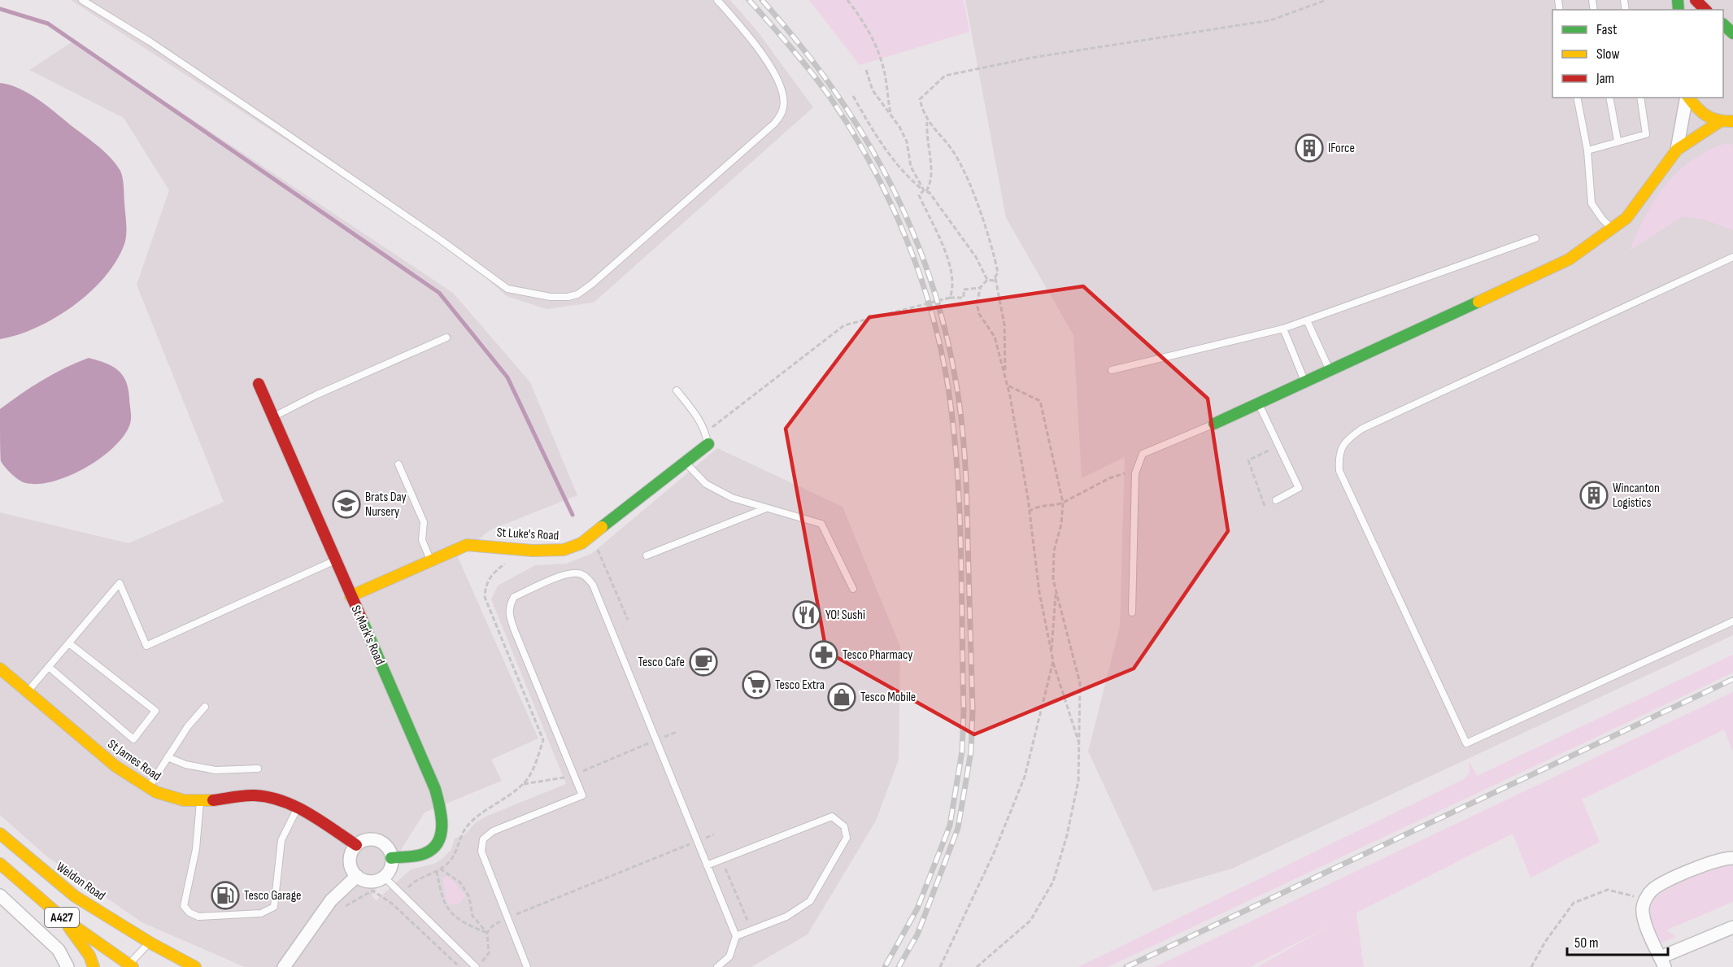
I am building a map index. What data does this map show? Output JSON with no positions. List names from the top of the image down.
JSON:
{
  "streets": {
    "main road": [
      "St Luke's Road",
      "St Mark's Road",
      "St James Road",
      "Weldon Road",
      "A427"
    ]
  },
  "crossings": [
    ["St Luke's Road", "St Mark's Road"],
    ["St Mark's Road", "St James Road"],
    ["Weldon Road", "A427"]
  ],
  "places": {
    "building": ["IForce", "Wincanton Logistics"],
    "school or university": ["Brats Day Nursery"],
    "restaurant": ["YO! Sushi"],
    "pharmacy": ["Tesco Pharmacy"],
    "cafe": ["Tesco Cafe"],
    "supermarket": ["Tesco Extra"],
    "shop": ["Tesco Mobile"],
    "fuel station": ["Tesco Garage"]
  },
  "legend": ["Fast", "Slow", "Jam"],
  "scale_bar": "50 m"
}
